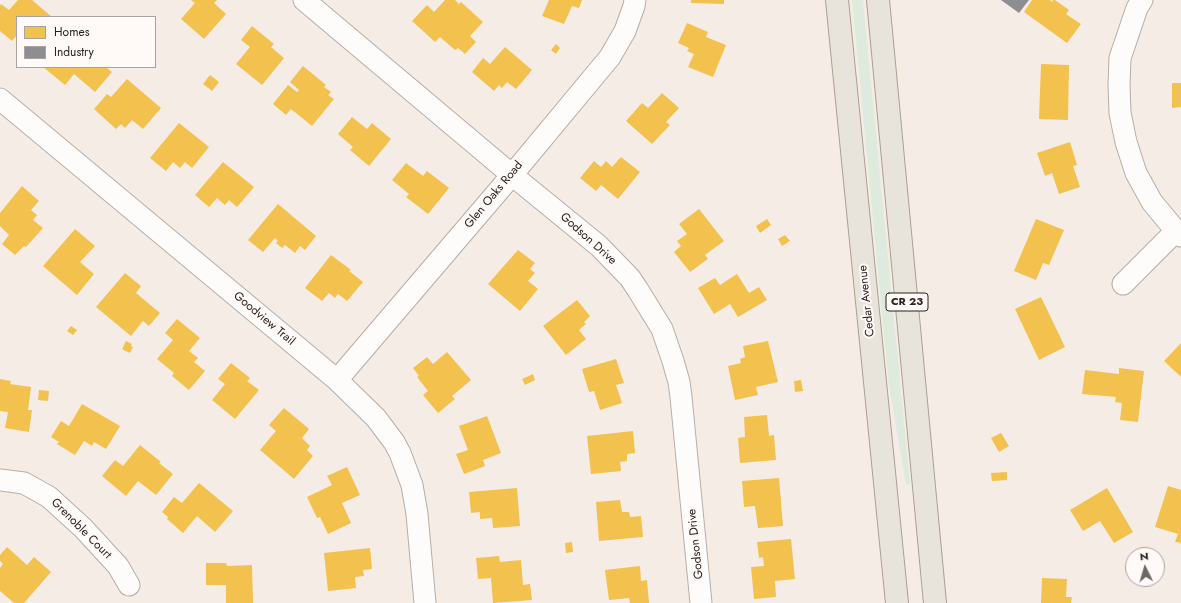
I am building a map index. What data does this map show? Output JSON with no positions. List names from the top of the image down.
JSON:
{
  "streets": {
    "main road": ["Cedar Avenue", "CR 23"],
    "street": [
      "Glen Oaks Road",
      "Godson Drive",
      "Goodview Trail",
      "Grenoble Court"
    ]
  },
  "crossings": [
    ["Glen Oaks Road", "Godson Drive"],
    ["Glen Oaks Road", "Goodview Trail"]
  ],
  "legend": ["Homes", "Industry"],
  "north": "top"
}
